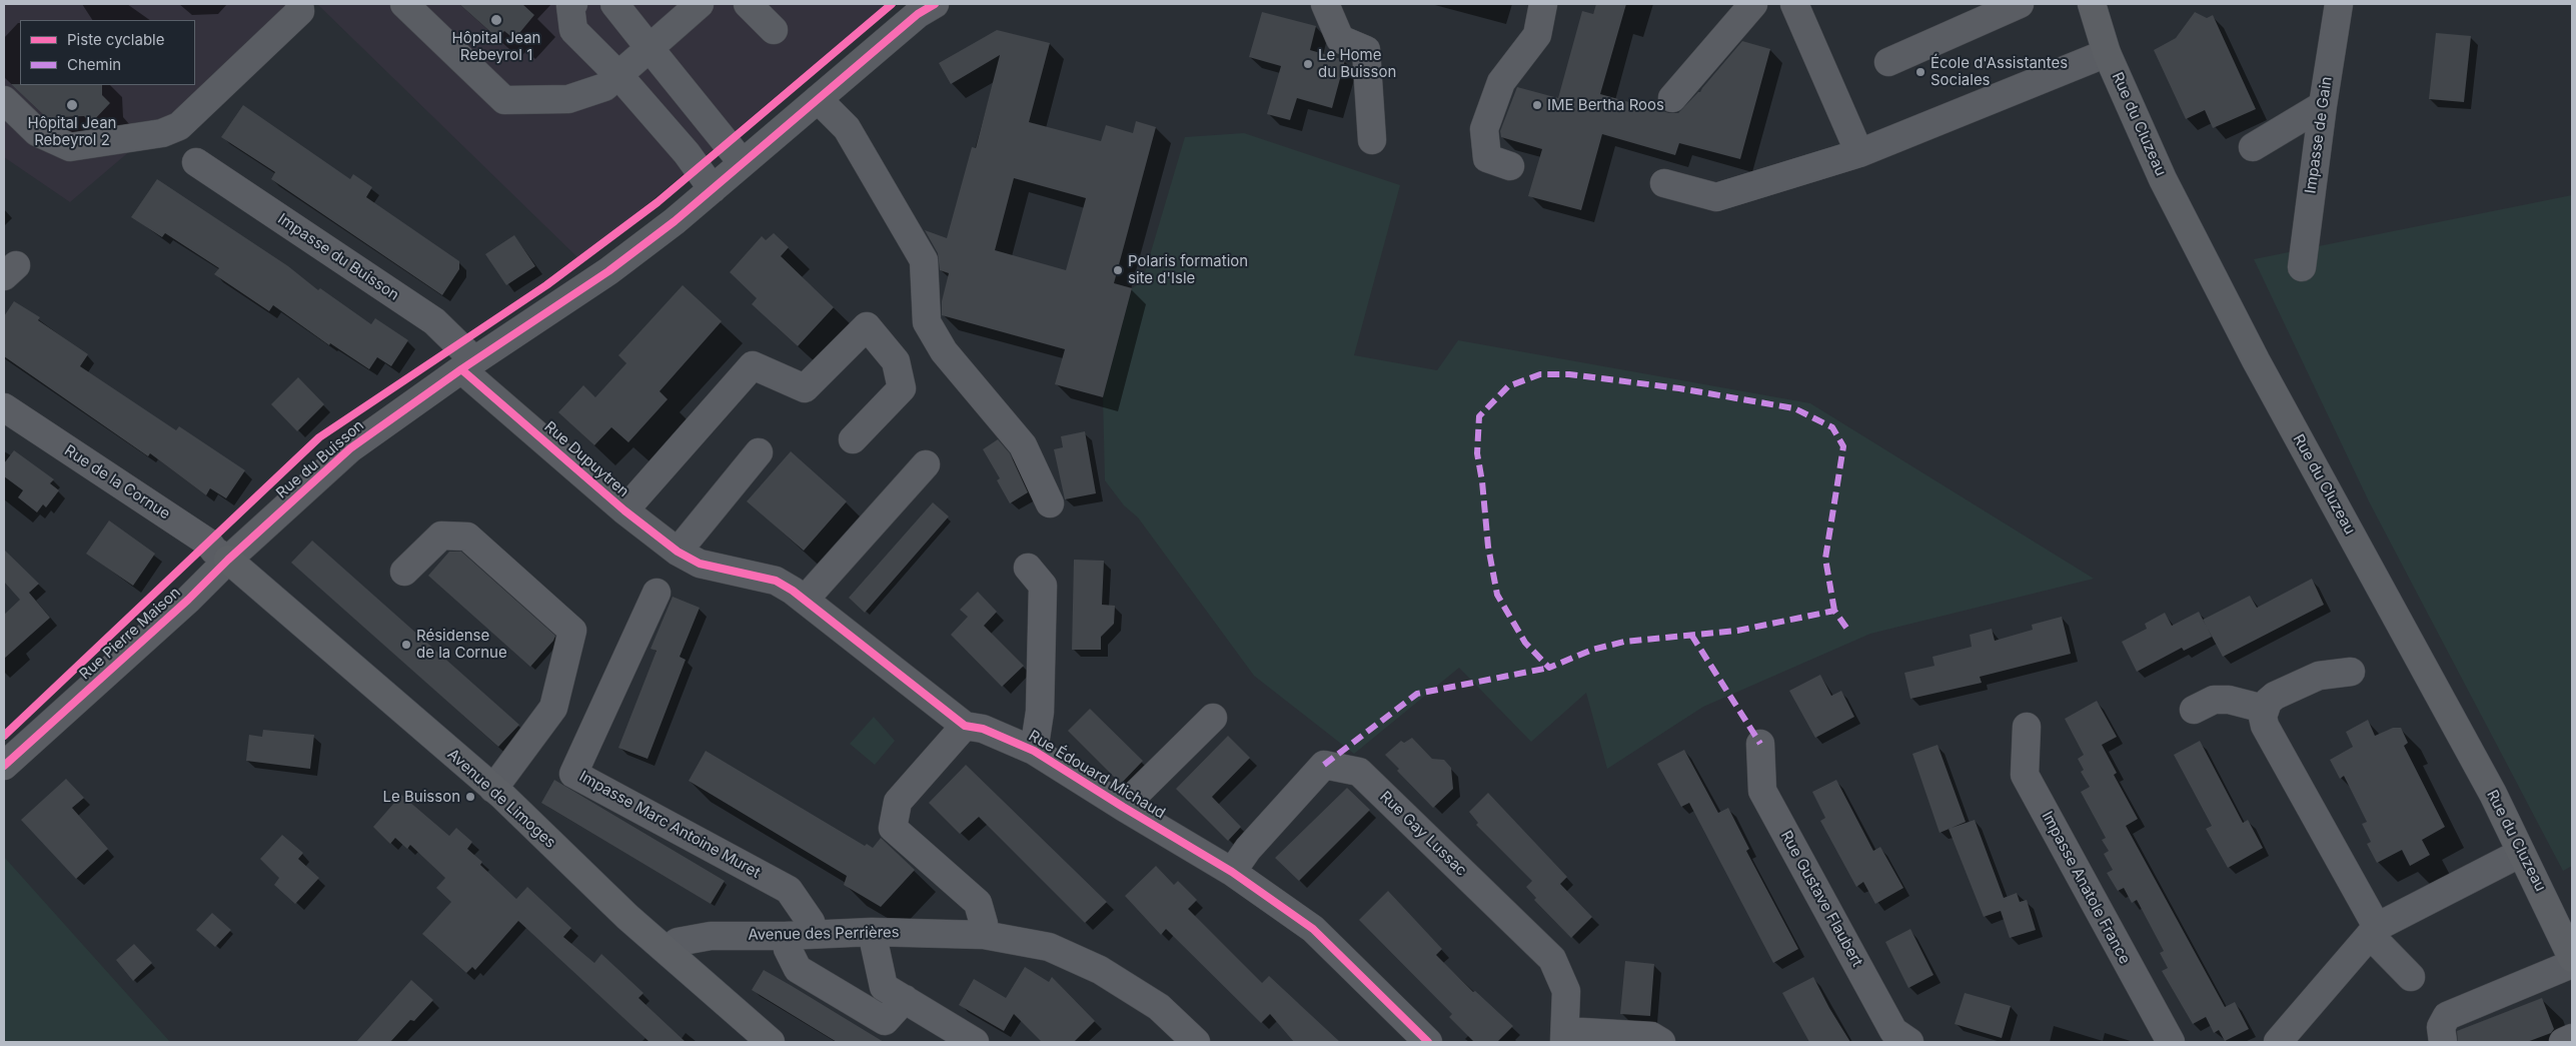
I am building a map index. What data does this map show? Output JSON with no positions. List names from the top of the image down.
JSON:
{
  "streets": {
    "main road": ["Rue du Cluzeau", "Avenue de Limoges"],
    "street": [
      "Impasse de Gain",
      "Impasse du Buisson",
      "Rue du Buisson",
      "Rue Dupuytren",
      "Rue de la Cornue",
      "Rue Pierre Maison",
      "Rue Édouard Michaud",
      "Impasse Marc Antoine Muret",
      "Rue Gay Lussac",
      "Impasse Anatole France",
      "Rue Gustave Flaubert",
      "Avenue des Perrières"
    ]
  },
  "crossings": [
    ["Impasse du Buisson", "Rue du Buisson"],
    ["Impasse du Buisson", "Rue Dupuytren"],
    ["Rue du Buisson", "Rue Dupuytren"],
    ["Rue du Buisson", "Rue de la Cornue"],
    ["Rue du Buisson", "Rue Pierre Maison"],
    ["Rue du Buisson", "Avenue de Limoges"],
    ["Rue Dupuytren", "Rue Édouard Michaud"],
    ["Rue de la Cornue", "Rue Pierre Maison"],
    ["Rue de la Cornue", "Avenue de Limoges"],
    ["Rue Pierre Maison", "Avenue de Limoges"],
    ["Rue Édouard Michaud", "Rue Gay Lussac"],
    ["Avenue de Limoges", "Avenue des Perrières"],
    ["Impasse Marc Antoine Muret", "Avenue des Perrières"]
  ],
  "places": [
    "Hôpital Jean Rebeyrol 1",
    "Le Home du Buisson",
    "École d'Assistantes Sociales",
    "Hôpital Jean Rebeyrol 2",
    "IME Bertha Roos",
    "Polaris formation site d'Isle",
    "Résidense de la Cornue",
    "Le Buisson"
  ],
  "legend": ["Piste cyclable", "Chemin"]
}
